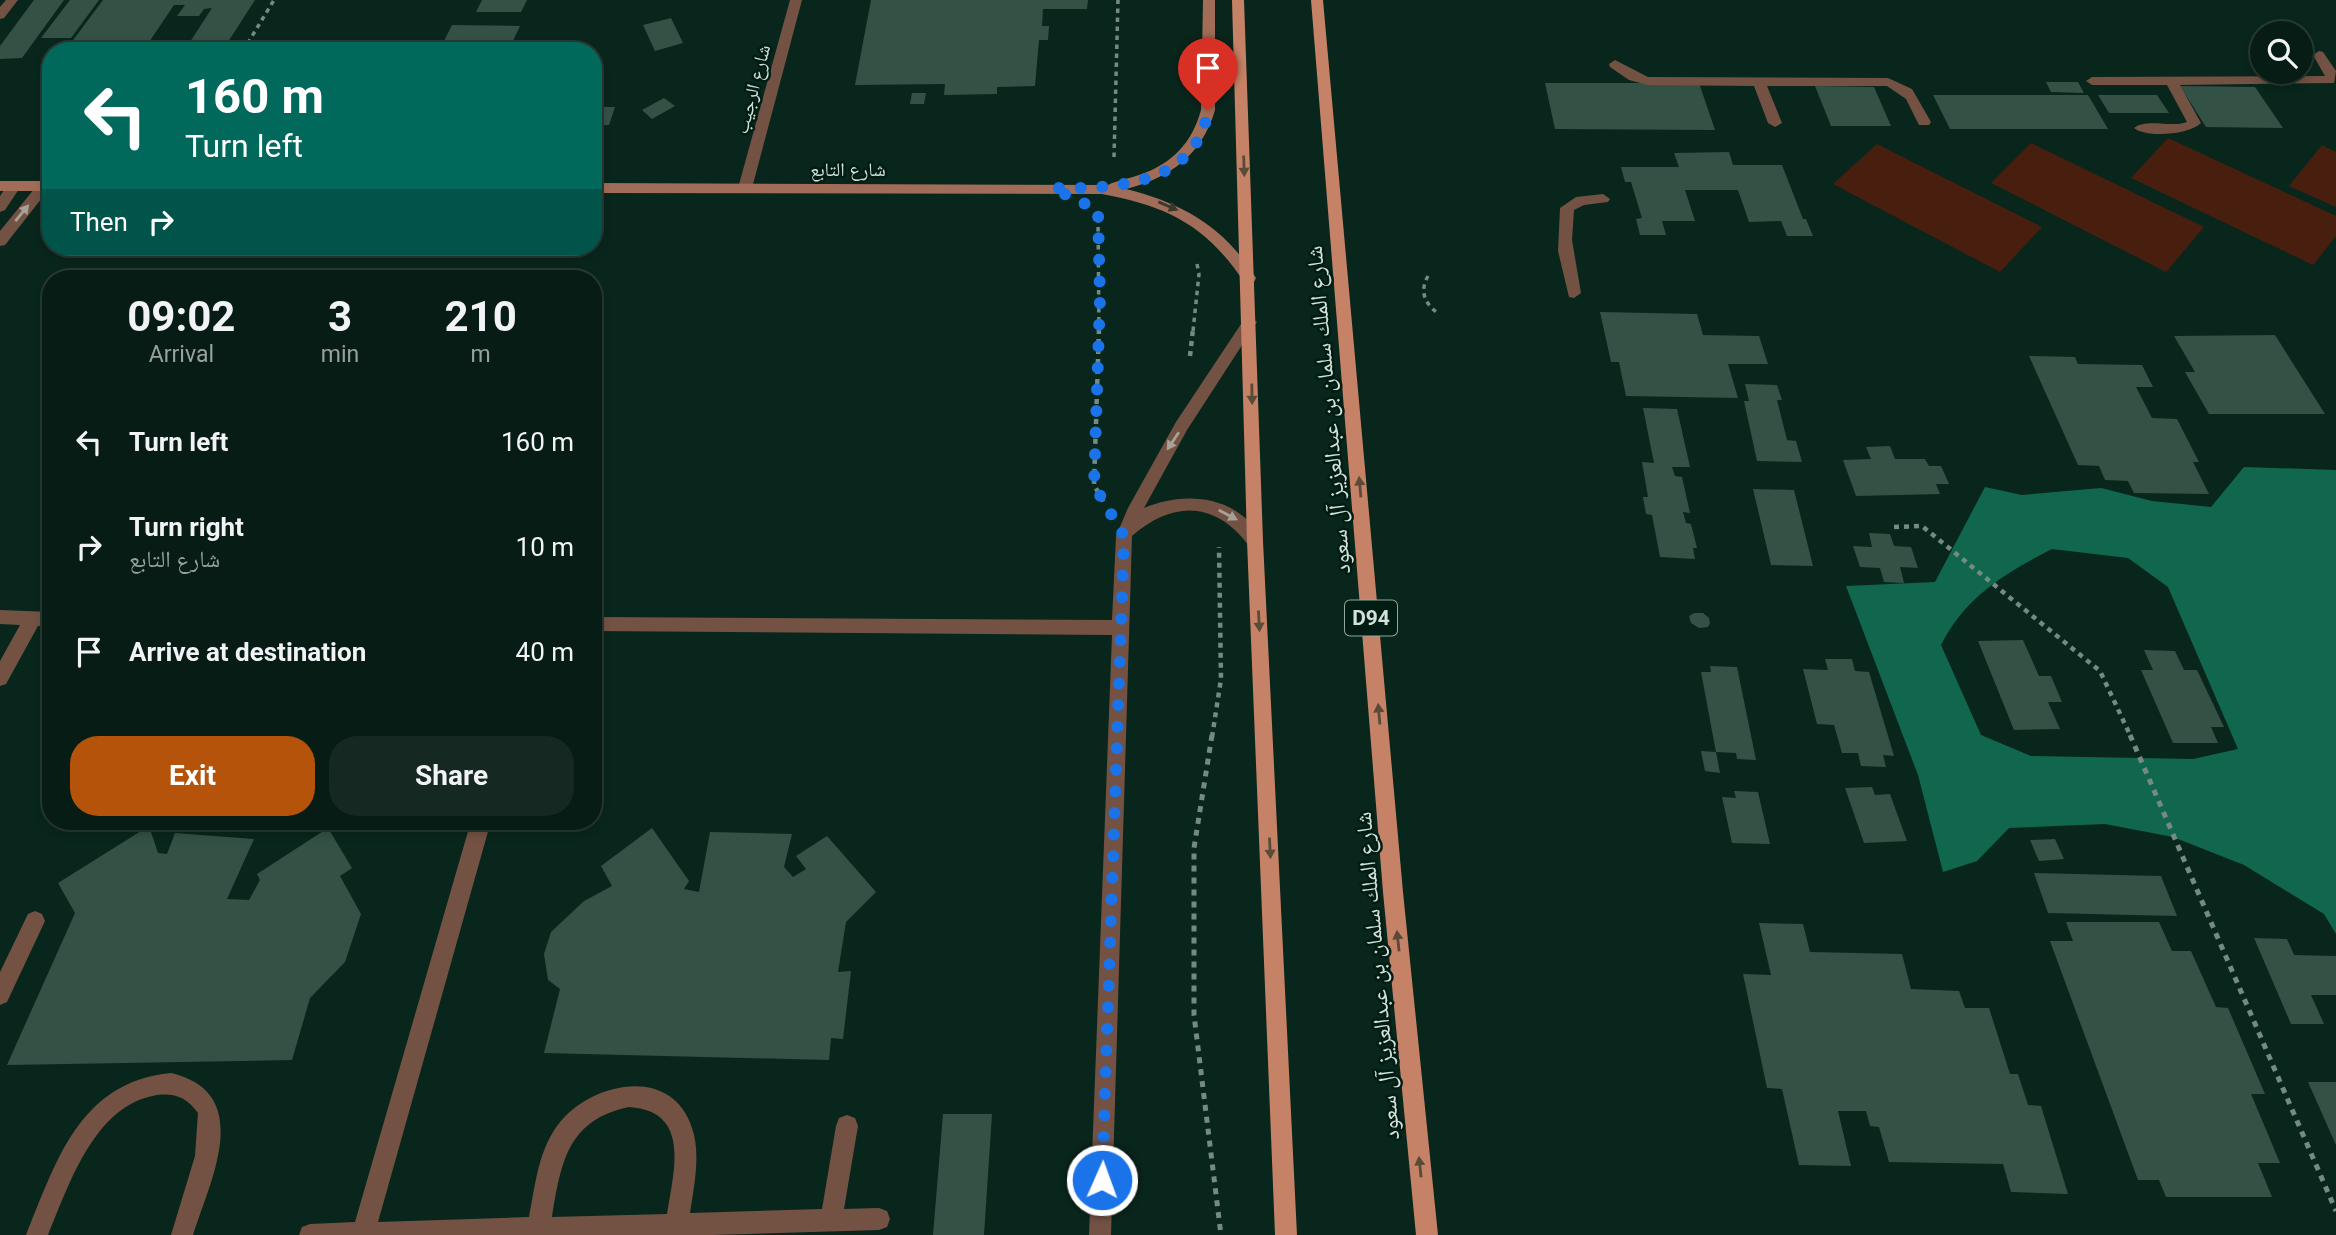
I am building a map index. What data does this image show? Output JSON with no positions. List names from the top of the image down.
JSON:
{
  "streets": {
    "main road": ["شارع الملك سلمان بن عبدالعزيز آل سعود", "D94"],
    "street": ["شارع الرجيب", "شارع التابع"]
  },
  "crossings": [
    ["شارع الرجيب", "شارع التابع"]
  ],
  "page": {
    "turn": ["160 m", "Turn left"],
    "then": "Then",
    "eta": [
      "09:02",
      "Arrival",
      "3",
      "min",
      "210",
      "m"
    ],
    "list": [
      {
        "name": "Turn left",
        "value": "160 m"
      },
      {
        "name": "Turn right",
        "note": "شارع التابع",
        "value": "10 m"
      },
      {
        "name": "Arrive at destination",
        "value": "40 m"
      }
    ],
    "buttons": ["Exit", "Share"]
  }
}
